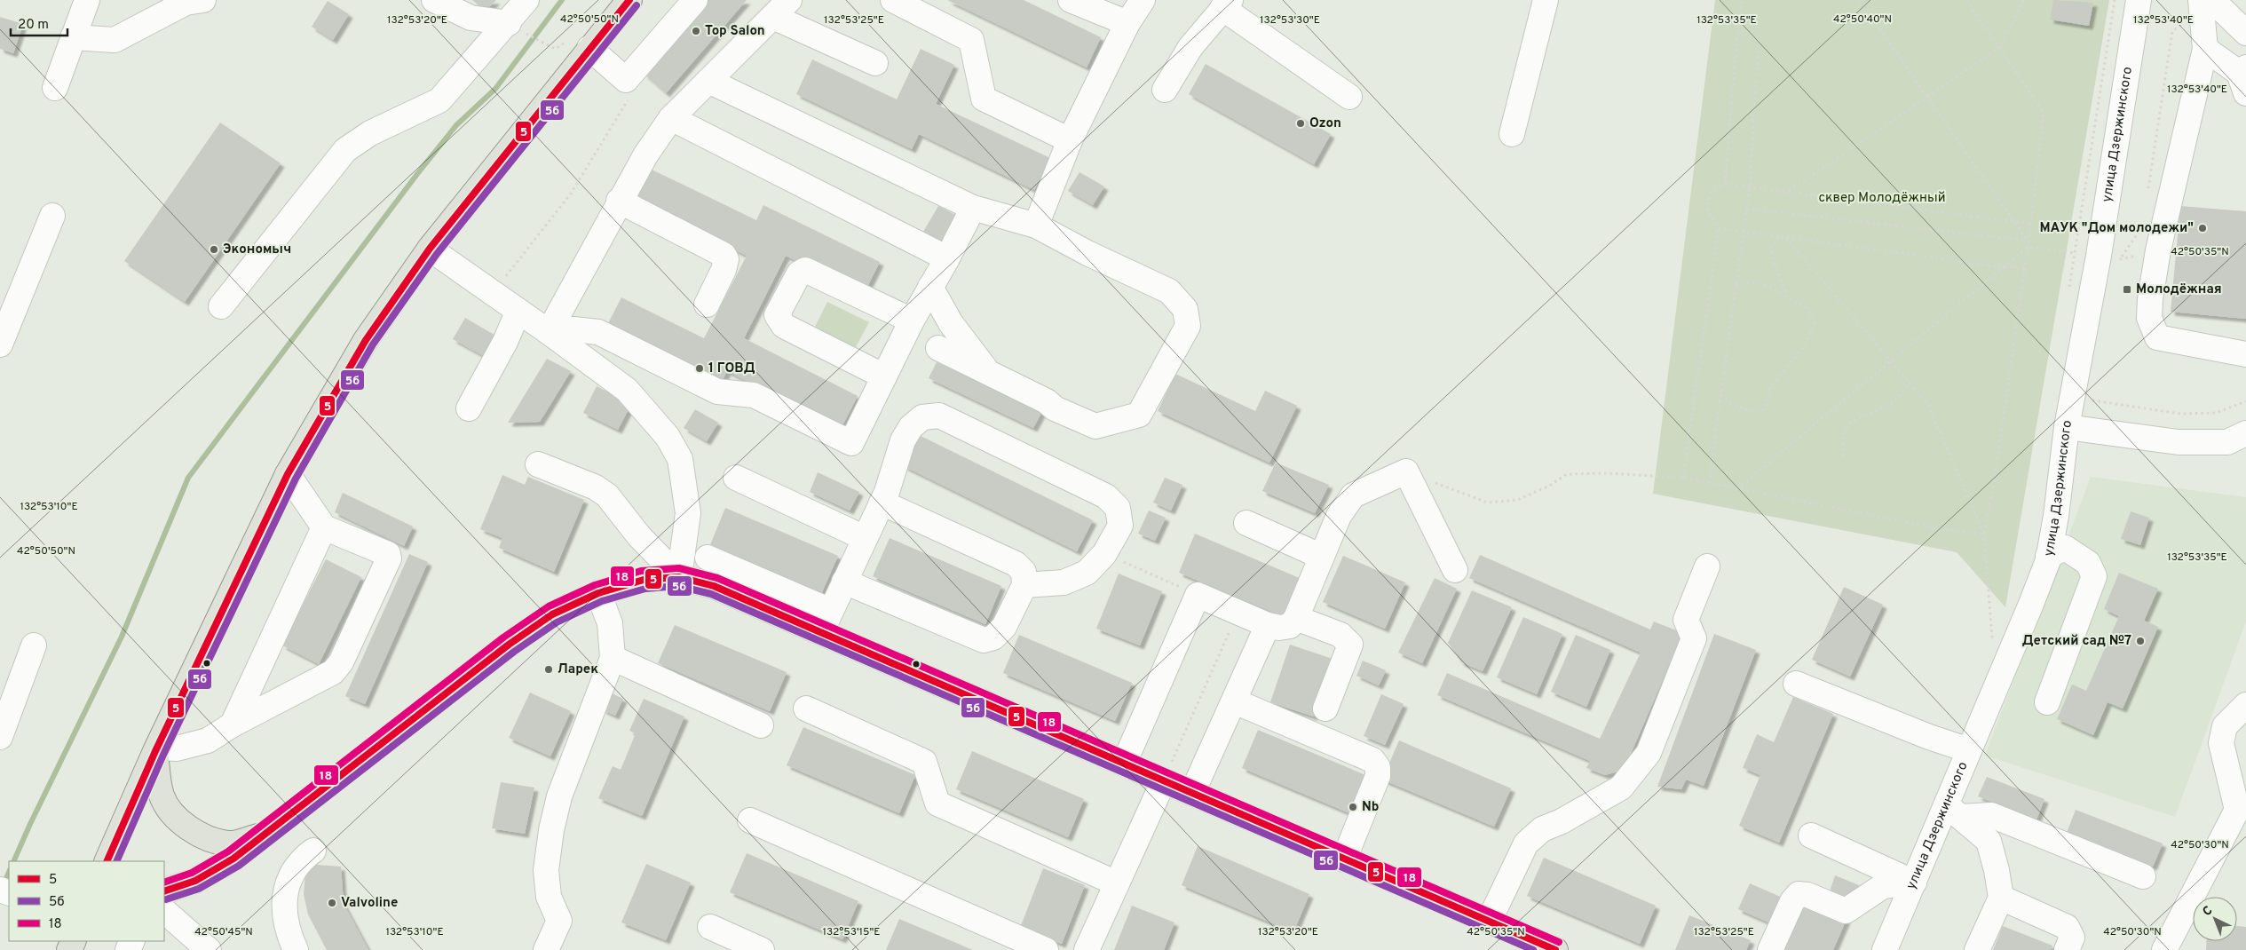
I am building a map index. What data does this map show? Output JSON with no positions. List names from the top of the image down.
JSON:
{
  "streets": {
    "street": ["улица Дзержинского"]
  },
  "parks": ["сквер Молодёжный"],
  "places": {
    "other": [
      "Top Salon",
      "Ozon",
      "МАУК \"Дом молодежи\"",
      "Экономыч",
      "1 ГОВД",
      "Детский сад №7",
      "Ларек",
      "Nb",
      "Valvoline"
    ],
    "transit": ["Молодёжная"]
  },
  "lines": ["transit line 5", "transit line 5б", "transit line 18"],
  "legend": ["5", "5б", "18"],
  "scale_bar": "20 m",
  "north": "top left",
  "coordinates": [
    "42°50'50\"N",
    "42°50'40\"N",
    "132°53'40\"E",
    "132°53'20\"E",
    "132°53'25\"E",
    "132°53'35\"E",
    "132°53'30\"E",
    "42°50'35\"N",
    "132°53'10\"E",
    "42°50'30\"N",
    "132°53'15\"E",
    "42°50'45\"N"
  ]
}
